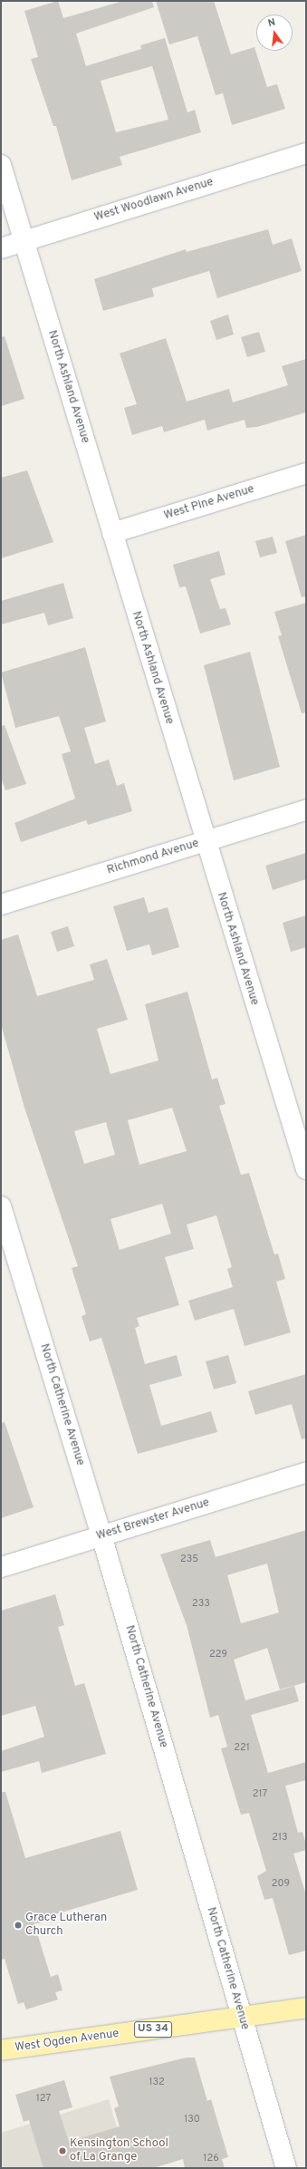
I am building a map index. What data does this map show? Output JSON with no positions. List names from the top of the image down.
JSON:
{
  "streets": {
    "main road": ["US 34", "West Ogden Avenue"],
    "street": [
      "West Woodlawn Avenue",
      "North Ashland Avenue",
      "West Pine Avenue",
      "Richmond Avenue",
      "North Catherine Avenue",
      "West Brewster Avenue"
    ]
  },
  "crossings": [
    ["West Woodlawn Avenue", "North Ashland Avenue"],
    ["North Ashland Avenue", "West Pine Avenue"],
    ["North Ashland Avenue", "Richmond Avenue"],
    ["North Catherine Avenue", "West Brewster Avenue"],
    ["North Catherine Avenue", "West Ogden Avenue"]
  ],
  "places": ["Grace Lutheran Church", "Kensington School of La Grange"],
  "house_numbers": [
    "235",
    "233",
    "229",
    "221",
    "217",
    "213",
    "209",
    "132",
    "127",
    "130",
    "126"
  ],
  "north": "top"
}
